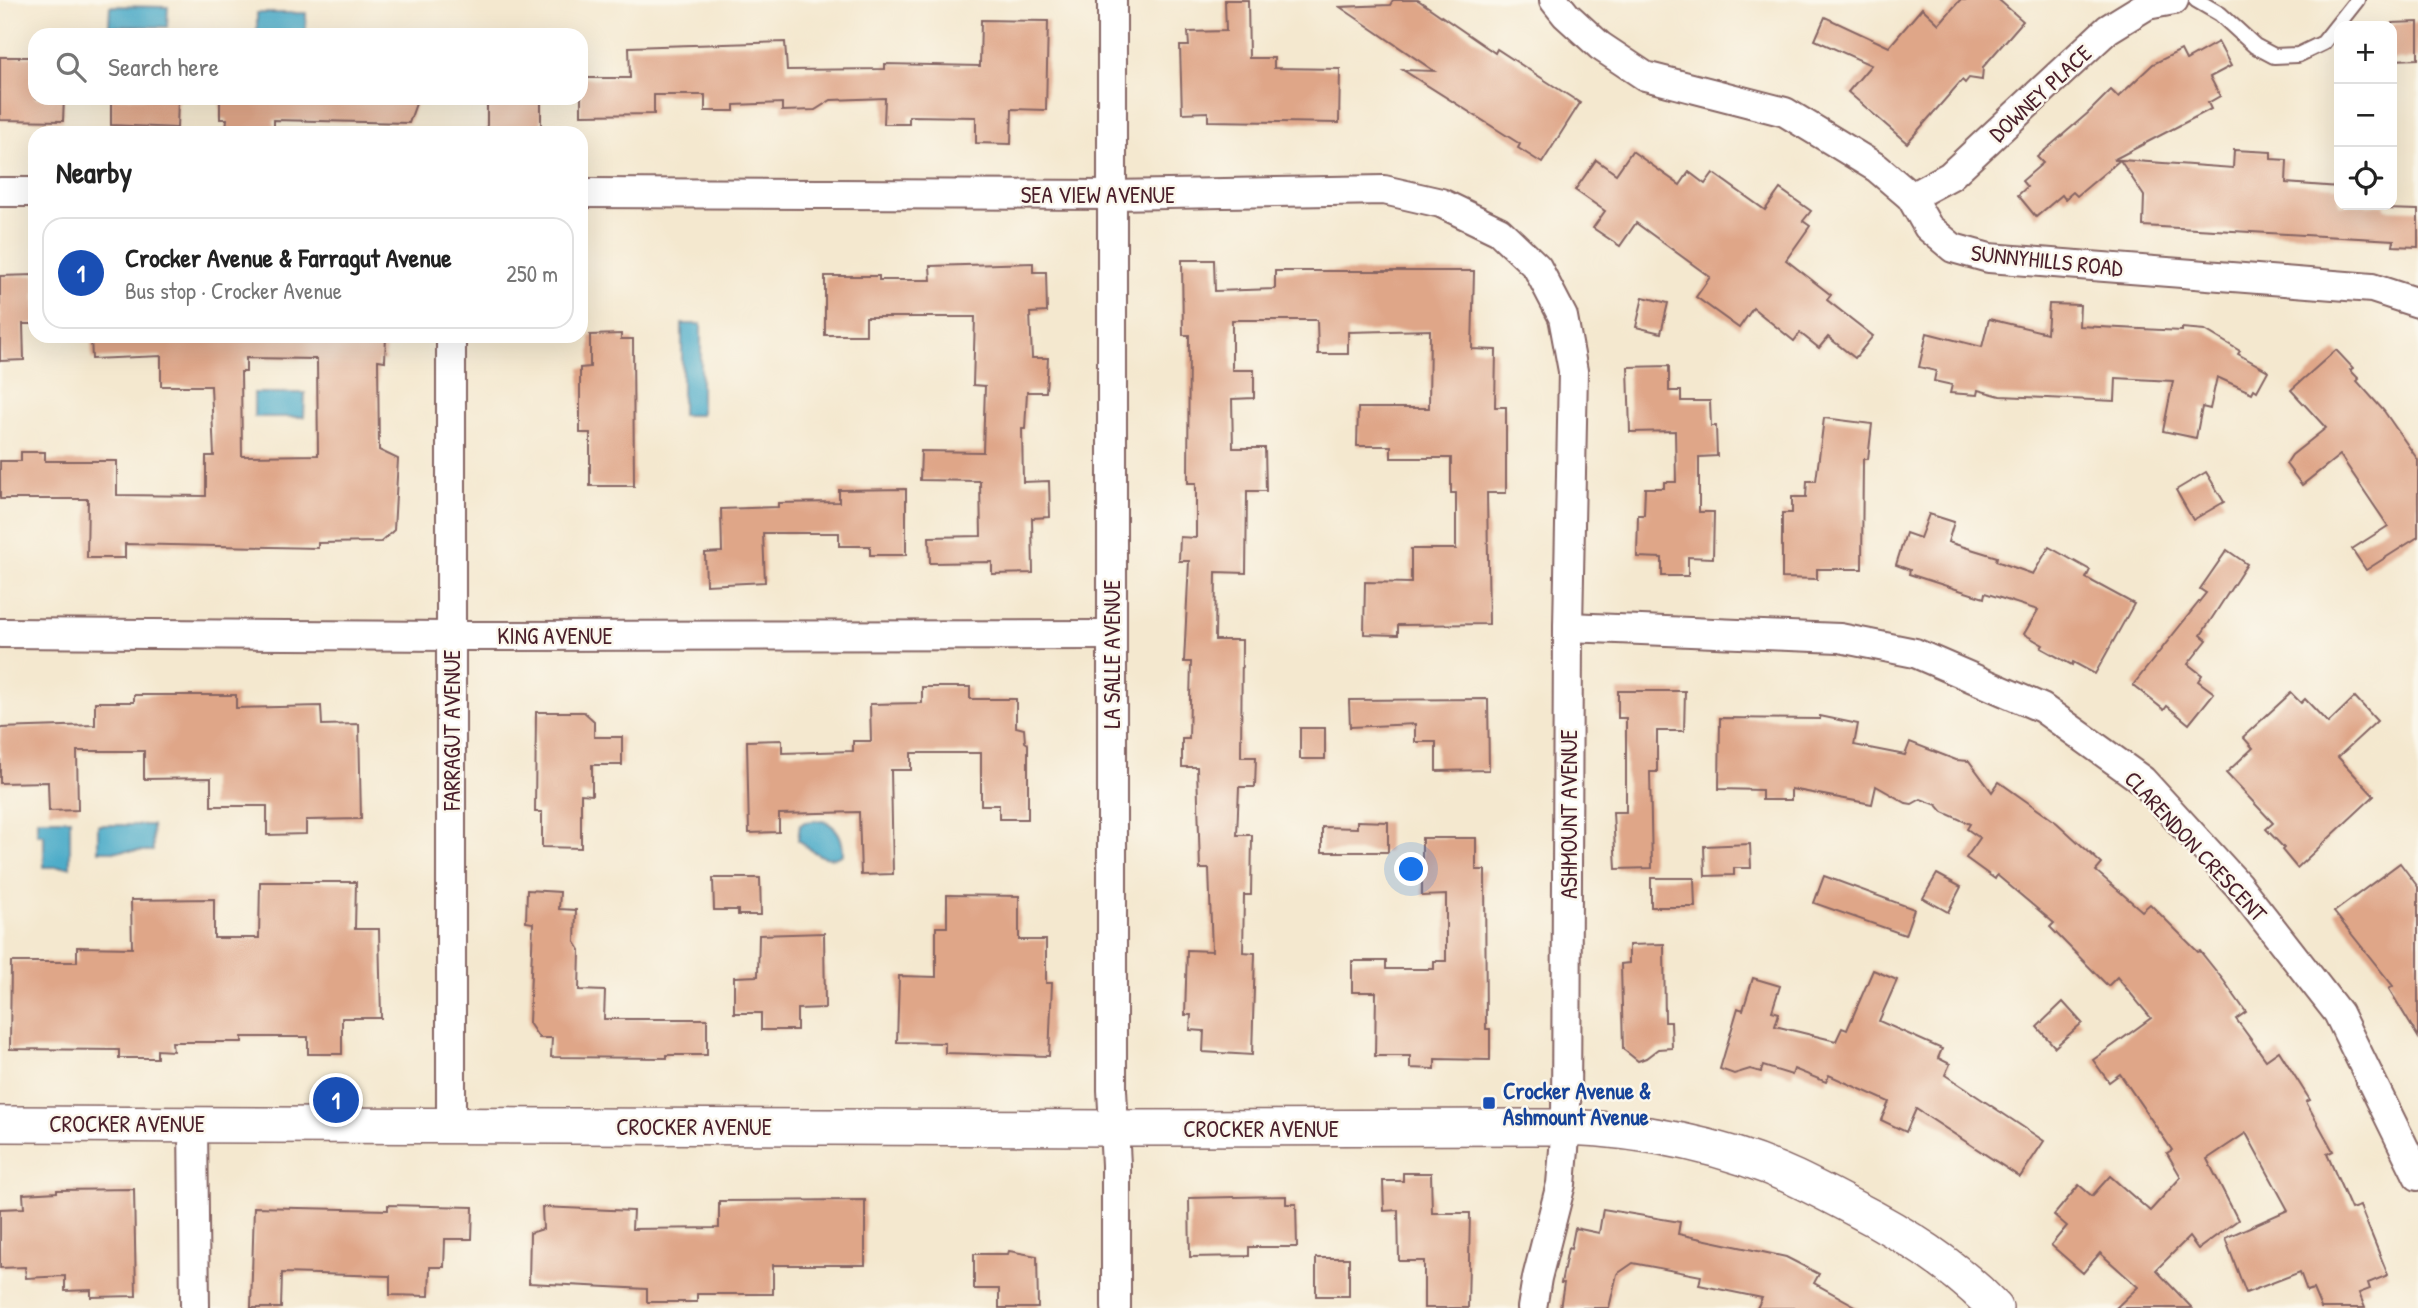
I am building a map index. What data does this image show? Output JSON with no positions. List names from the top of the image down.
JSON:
{
  "streets": {
    "street": [
      "DOWNEY PLACE",
      "SEA VIEW AVENUE",
      "SUNNYHILLS ROAD",
      "KING AVENUE",
      "LA SALLE AVENUE",
      "FARRAGUT AVENUE",
      "ASHMOUNT AVENUE",
      "CLARENDON CRESCENT",
      "CROCKER AVENUE"
    ]
  },
  "crossings": [
    ["DOWNEY PLACE", "SUNNYHILLS ROAD"],
    ["SEA VIEW AVENUE", "LA SALLE AVENUE"],
    ["SEA VIEW AVENUE", "ASHMOUNT AVENUE"],
    ["KING AVENUE", "LA SALLE AVENUE"],
    ["KING AVENUE", "FARRAGUT AVENUE"],
    ["LA SALLE AVENUE", "CROCKER AVENUE"],
    ["FARRAGUT AVENUE", "CROCKER AVENUE"],
    ["ASHMOUNT AVENUE", "CLARENDON CRESCENT"],
    ["ASHMOUNT AVENUE", "CROCKER AVENUE"]
  ],
  "places": {
    "transit": ["Crocker Avenue & Ashmount Avenue"]
  },
  "page": {
    "map_buttons": ["+", "−"],
    "search": "Search here",
    "heading": "Nearby",
    "list": [
      {
        "mark": "1",
        "name": "Crocker Avenue & Farragut Avenue",
        "note": "Bus stop · Crocker Avenue",
        "value": "250 m"
      }
    ],
    "pins": "1"
  }
}
